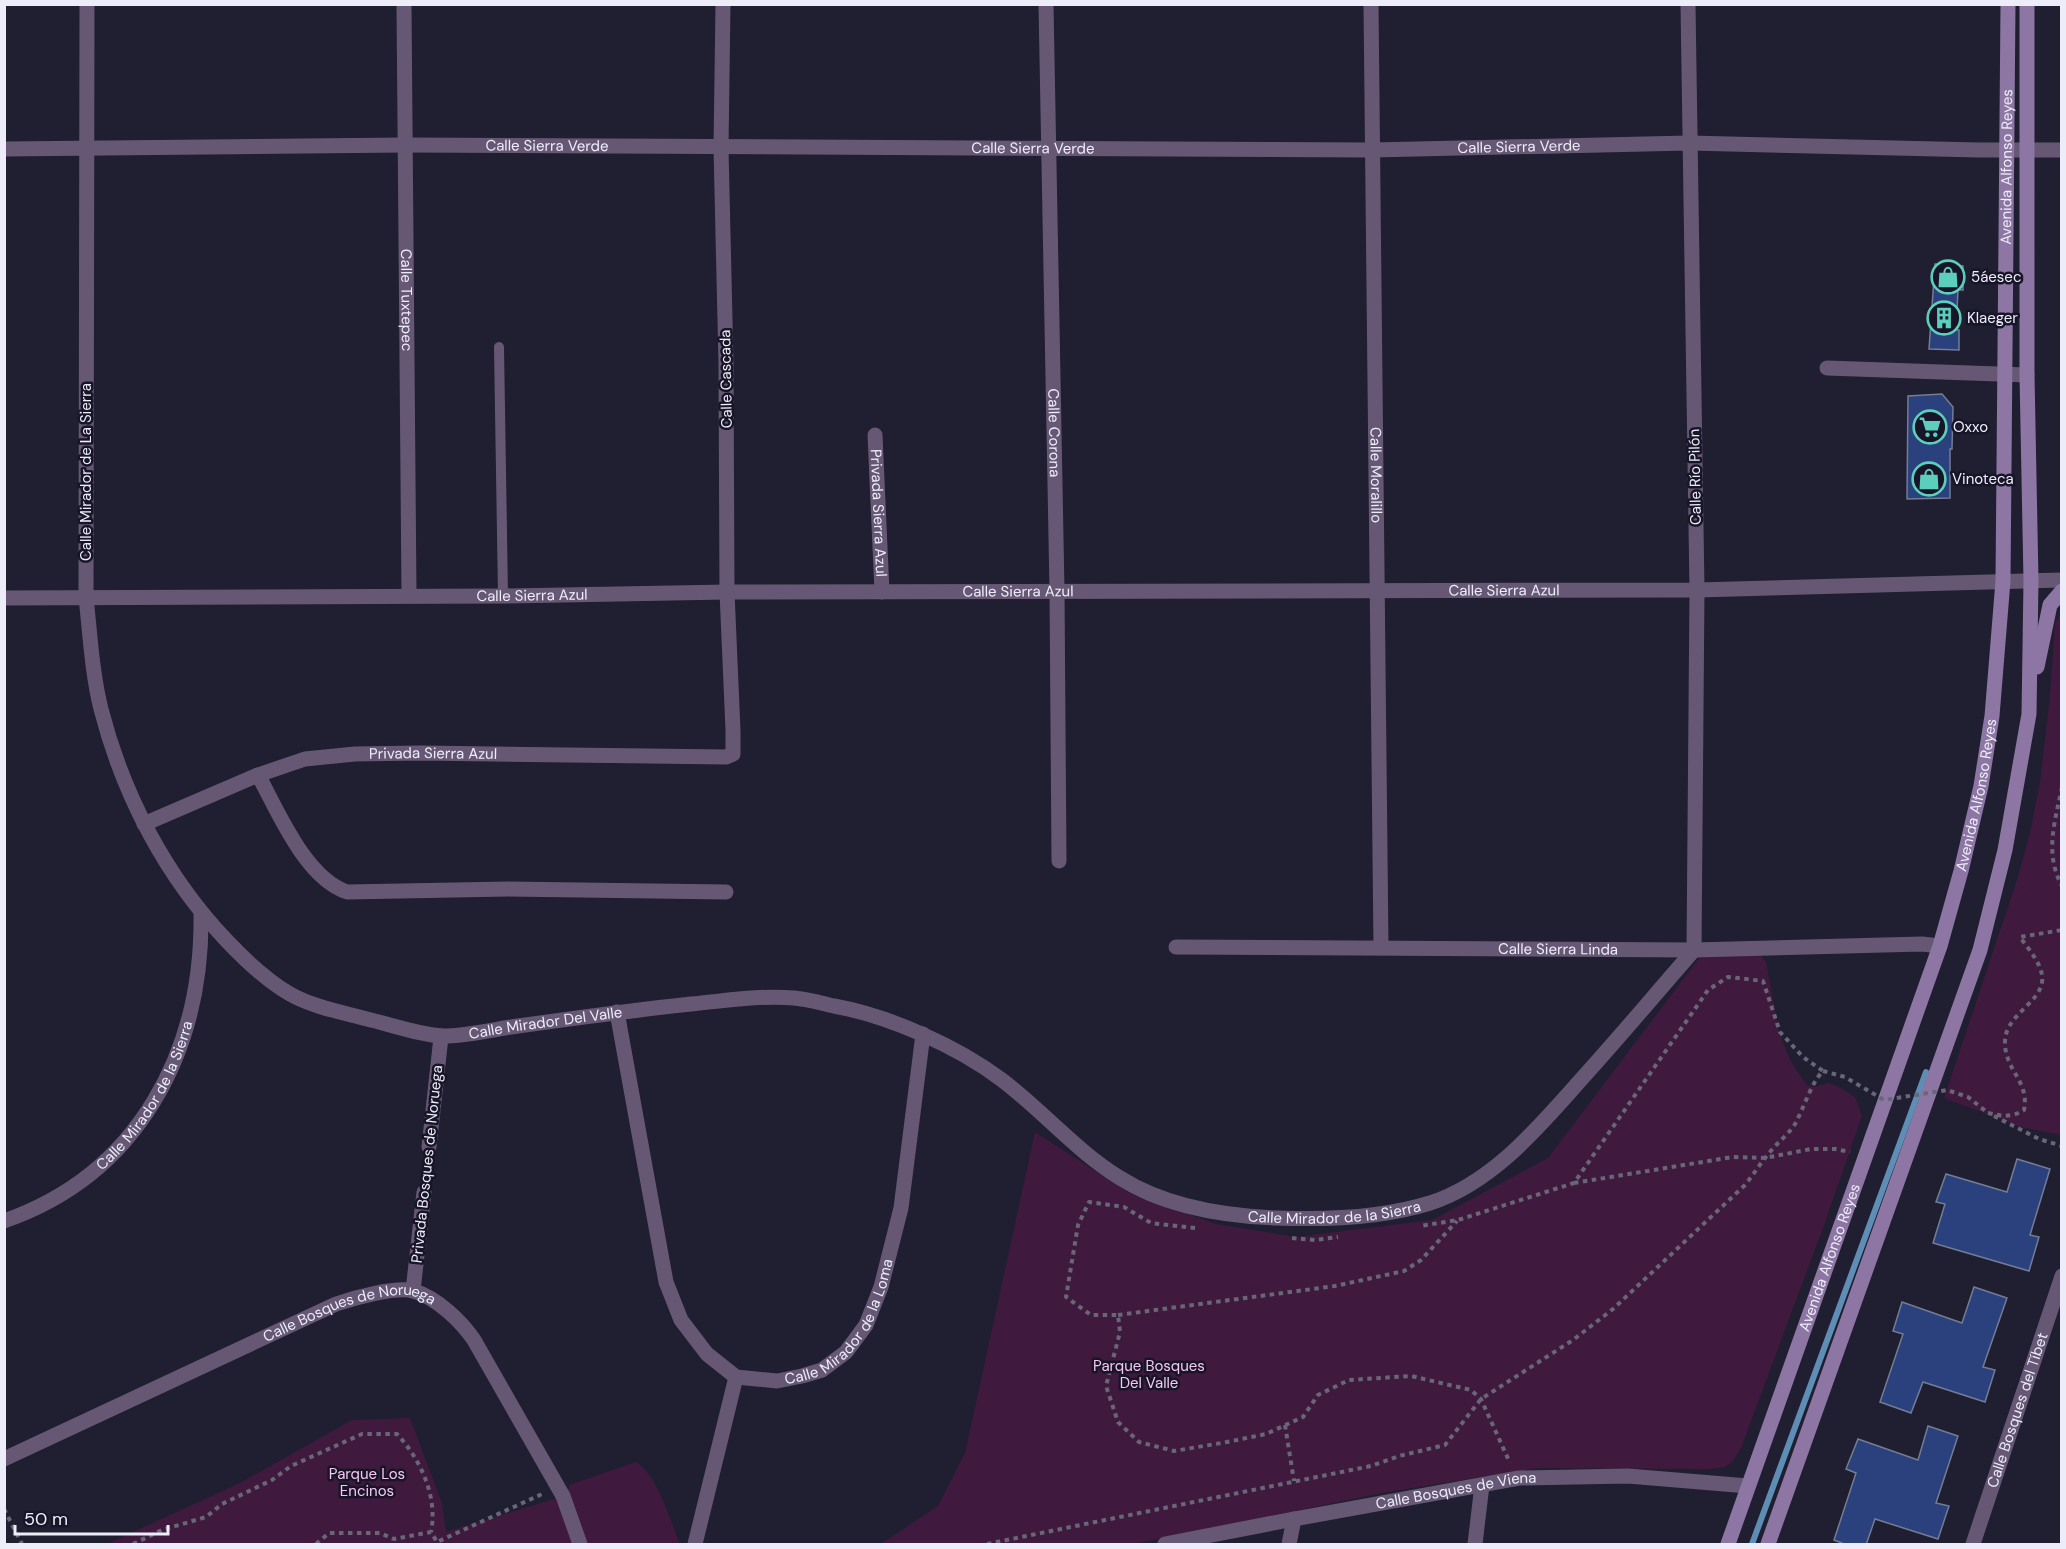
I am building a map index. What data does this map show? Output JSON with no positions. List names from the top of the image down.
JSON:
{
  "streets": {
    "main road": ["Avenida Alfonso Reyes"],
    "street": [
      "Calle Sierra Verde",
      "Calle Tuxtepec",
      "Calle Cascada",
      "Calle Corona",
      "Calle Mirador de La Sierra",
      "Calle Moralillo",
      "Calle Río Pilón",
      "Privada Sierra Azul",
      "Calle Sierra Azul",
      "Calle Sierra Linda",
      "Calle Mirador Del Valle",
      "Calle Mirador de la Sierra",
      "Privada Bosques de Noruega",
      "Calle Mirador de la Loma",
      "Calle Bosques de Noruega",
      "Calle Bosques del Tíbet",
      "Calle Bosques de Viena"
    ]
  },
  "crossings": [
    ["Calle Sierra Verde", "Avenida Alfonso Reyes"],
    ["Calle Sierra Verde", "Calle Tuxtepec"],
    ["Calle Sierra Verde", "Calle Cascada"],
    ["Calle Sierra Verde", "Calle Corona"],
    ["Calle Sierra Verde", "Calle Mirador de La Sierra"],
    ["Calle Sierra Verde", "Calle Moralillo"],
    ["Calle Sierra Verde", "Calle Río Pilón"],
    ["Avenida Alfonso Reyes", "Calle Sierra Azul"],
    ["Avenida Alfonso Reyes", "Calle Sierra Linda"],
    ["Avenida Alfonso Reyes", "Calle Bosques de Viena"],
    ["Calle Tuxtepec", "Calle Sierra Azul"],
    ["Calle Cascada", "Privada Sierra Azul"],
    ["Calle Cascada", "Calle Sierra Azul"],
    ["Calle Corona", "Calle Sierra Azul"],
    ["Calle Mirador de La Sierra", "Privada Sierra Azul"],
    ["Calle Mirador de La Sierra", "Calle Sierra Azul"],
    ["Calle Mirador de La Sierra", "Calle Mirador Del Valle"],
    ["Calle Mirador de La Sierra", "Calle Mirador de la Sierra"],
    ["Calle Moralillo", "Calle Sierra Azul"],
    ["Calle Moralillo", "Calle Sierra Linda"],
    ["Calle Río Pilón", "Calle Sierra Azul"],
    ["Calle Río Pilón", "Calle Sierra Linda"],
    ["Calle Río Pilón", "Calle Mirador de la Sierra"],
    ["Privada Sierra Azul", "Calle Sierra Azul"],
    ["Calle Sierra Linda", "Calle Mirador de la Sierra"],
    ["Calle Mirador Del Valle", "Calle Mirador de la Sierra"],
    ["Calle Mirador Del Valle", "Privada Bosques de Noruega"],
    ["Calle Mirador Del Valle", "Calle Mirador de la Loma"],
    ["Calle Mirador de la Sierra", "Calle Mirador de la Loma"],
    ["Privada Bosques de Noruega", "Calle Bosques de Noruega"]
  ],
  "parks": ["Parque Bosques Del Valle", "Parque Los Encinos"],
  "places": {
    "shop": ["5áesec", "Vinoteca"],
    "building": ["Klaeger"],
    "supermarket": ["Oxxo"]
  },
  "scale_bar": "50 m"
}
